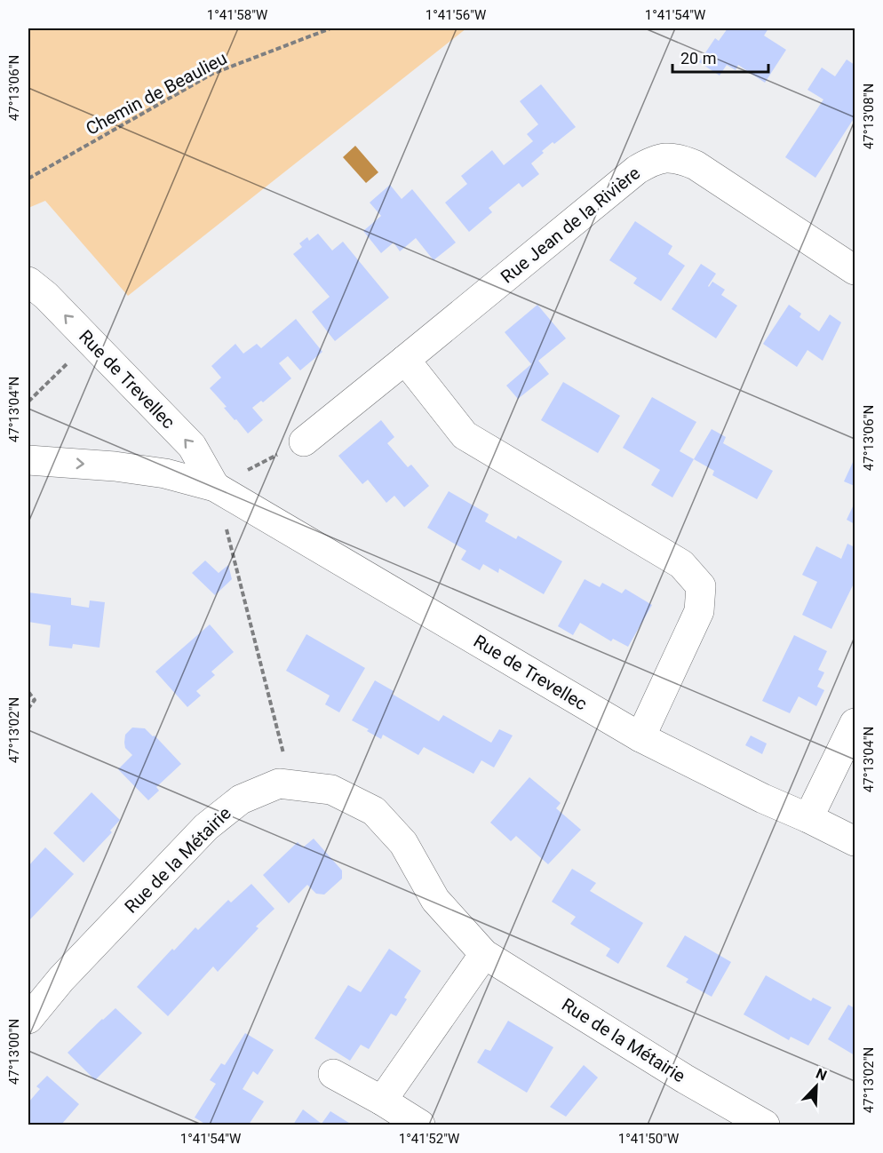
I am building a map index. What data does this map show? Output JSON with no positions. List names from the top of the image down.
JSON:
{
  "streets": {
    "street": ["Rue Jean de la Rivière", "Rue de Trevellec", "Rue de la Métairie"],
    "path": ["Chemin de Beaulieu"]
  },
  "scale_bar": "20 m",
  "north": "top right",
  "coordinates": [
    "1°41'58\"W",
    "1°41'56\"W",
    "1°41'54\"W",
    "47°13'06\"N",
    "47°13'08\"N",
    "47°13'04\"N",
    "47°13'02\"N",
    "47°13'00\"N",
    "1°41'52\"W",
    "1°41'50\"W"
  ]
}
